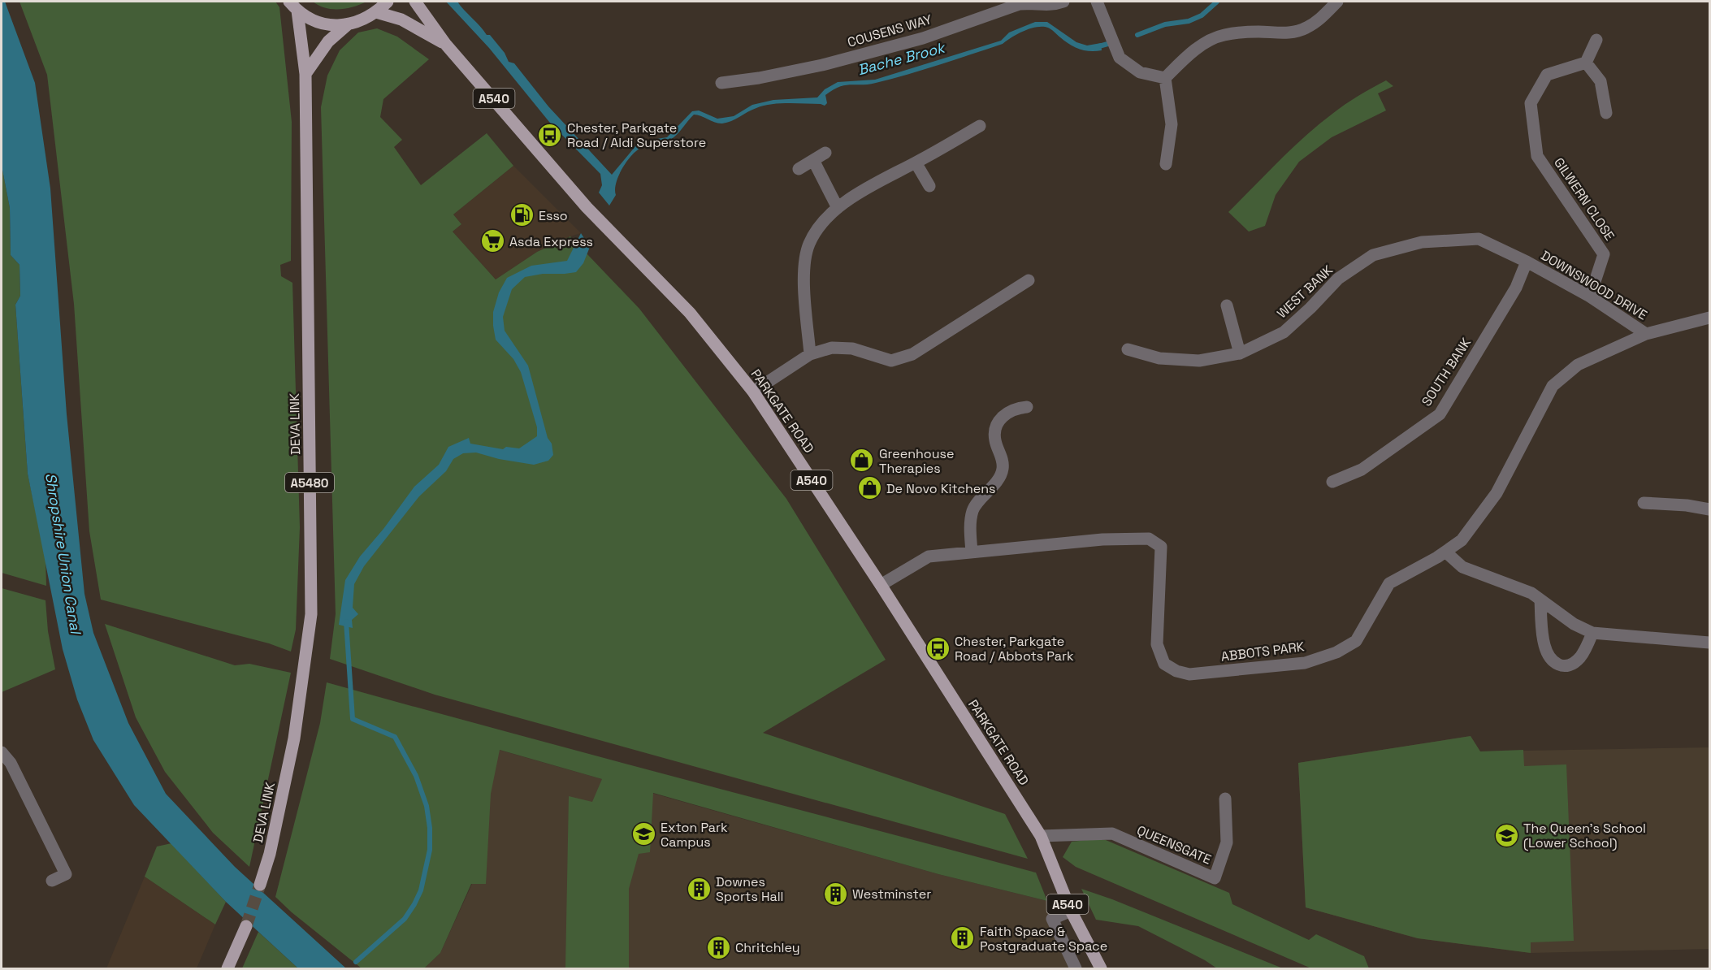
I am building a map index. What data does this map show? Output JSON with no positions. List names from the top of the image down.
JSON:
{
  "streets": {
    "main road": [
      "A540",
      "PARKGATE ROAD",
      "DEVA LINK",
      "A5480"
    ],
    "street": [
      "COUSENS WAY",
      "GILWERN CLOSE",
      "DOWNSWOOD DRIVE",
      "WEST BANK",
      "SOUTH BANK",
      "ABBOTS PARK",
      "QUEENSGATE"
    ]
  },
  "crossings": [
    ["GILWERN CLOSE", "DOWNSWOOD DRIVE"],
    ["DOWNSWOOD DRIVE", "WEST BANK"],
    ["DOWNSWOOD DRIVE", "SOUTH BANK"],
    ["DOWNSWOOD DRIVE", "ABBOTS PARK"],
    ["WEST BANK", "SOUTH BANK"],
    ["PARKGATE ROAD", "ABBOTS PARK"],
    ["PARKGATE ROAD", "QUEENSGATE"]
  ],
  "water": ["Bache Brook", "Shropshire Union Canal"],
  "places": {
    "bus stop": ["Chester, Parkgate Road / Aldi Superstore", "Chester, Parkgate Road / Abbots Park"],
    "fuel station": ["Esso"],
    "supermarket": ["Asda Express"],
    "shop": ["Greenhouse Therapies", "De Novo Kitchens"],
    "school or university": ["Exton Park Campus", "The Queen's School (Lower School)"],
    "building": [
      "Downes Sports Hall",
      "Westminster",
      "Faith Space & Postgraduate Space",
      "Chritchley"
    ]
  }
}
